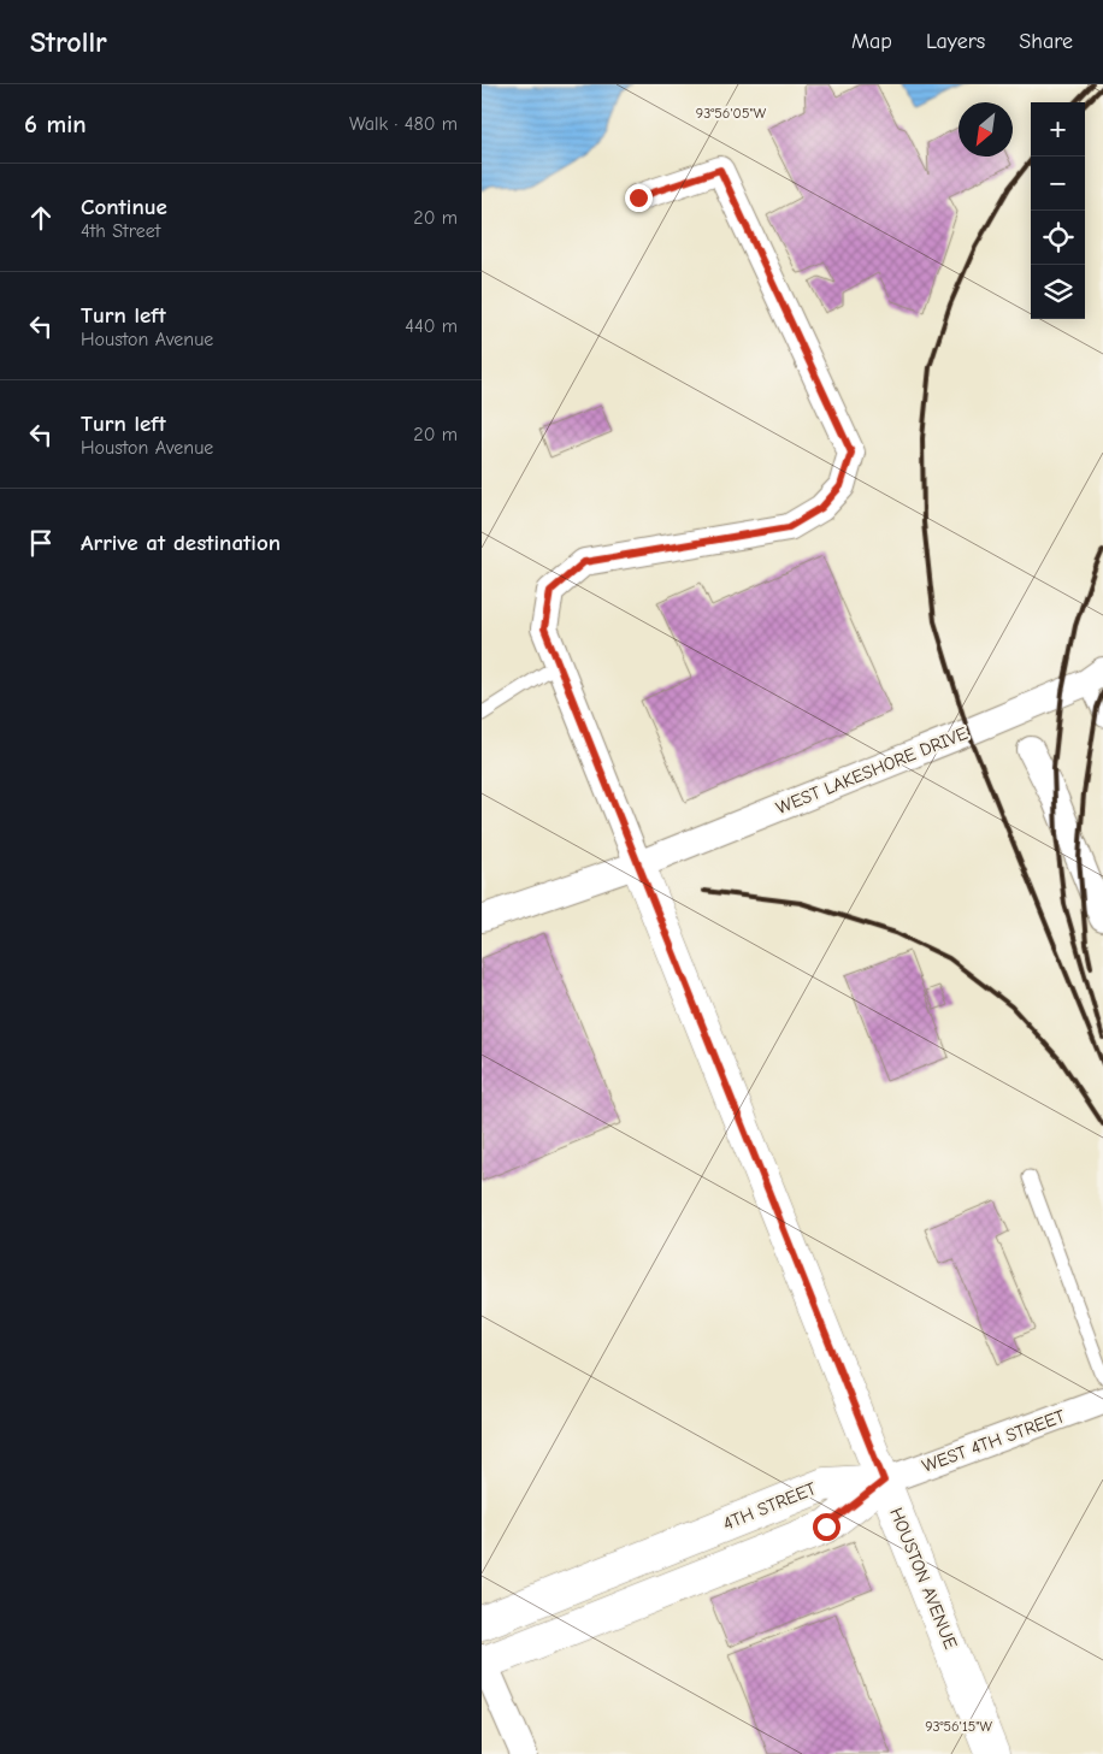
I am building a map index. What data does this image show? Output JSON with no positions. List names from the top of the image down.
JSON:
{
  "streets": {
    "street": [
      "WEST LAKESHORE DRIVE",
      "WEST 4TH STREET",
      "4TH STREET",
      "HOUSTON AVENUE"
    ]
  },
  "crossings": [
    ["WEST LAKESHORE DRIVE", "HOUSTON AVENUE"],
    ["WEST 4TH STREET", "4TH STREET"],
    ["WEST 4TH STREET", "HOUSTON AVENUE"],
    ["4TH STREET", "HOUSTON AVENUE"]
  ],
  "north": "bottom left",
  "page": {
    "header": "Strollr",
    "nav": ["Map", "Layers", "Share"],
    "heading": ["6 min", "Walk · 480 m"],
    "map_buttons": ["+", "−"],
    "list": [
      ["Continue", "4th Street", "20 m"],
      ["Turn left", "Houston Avenue", "440 m"],
      ["Turn left", "Houston Avenue", "20 m"],
      "Arrive at destination"
    ]
  },
  "coordinates": ["93°56'05\"W", "93°56'15\"W"]
}
